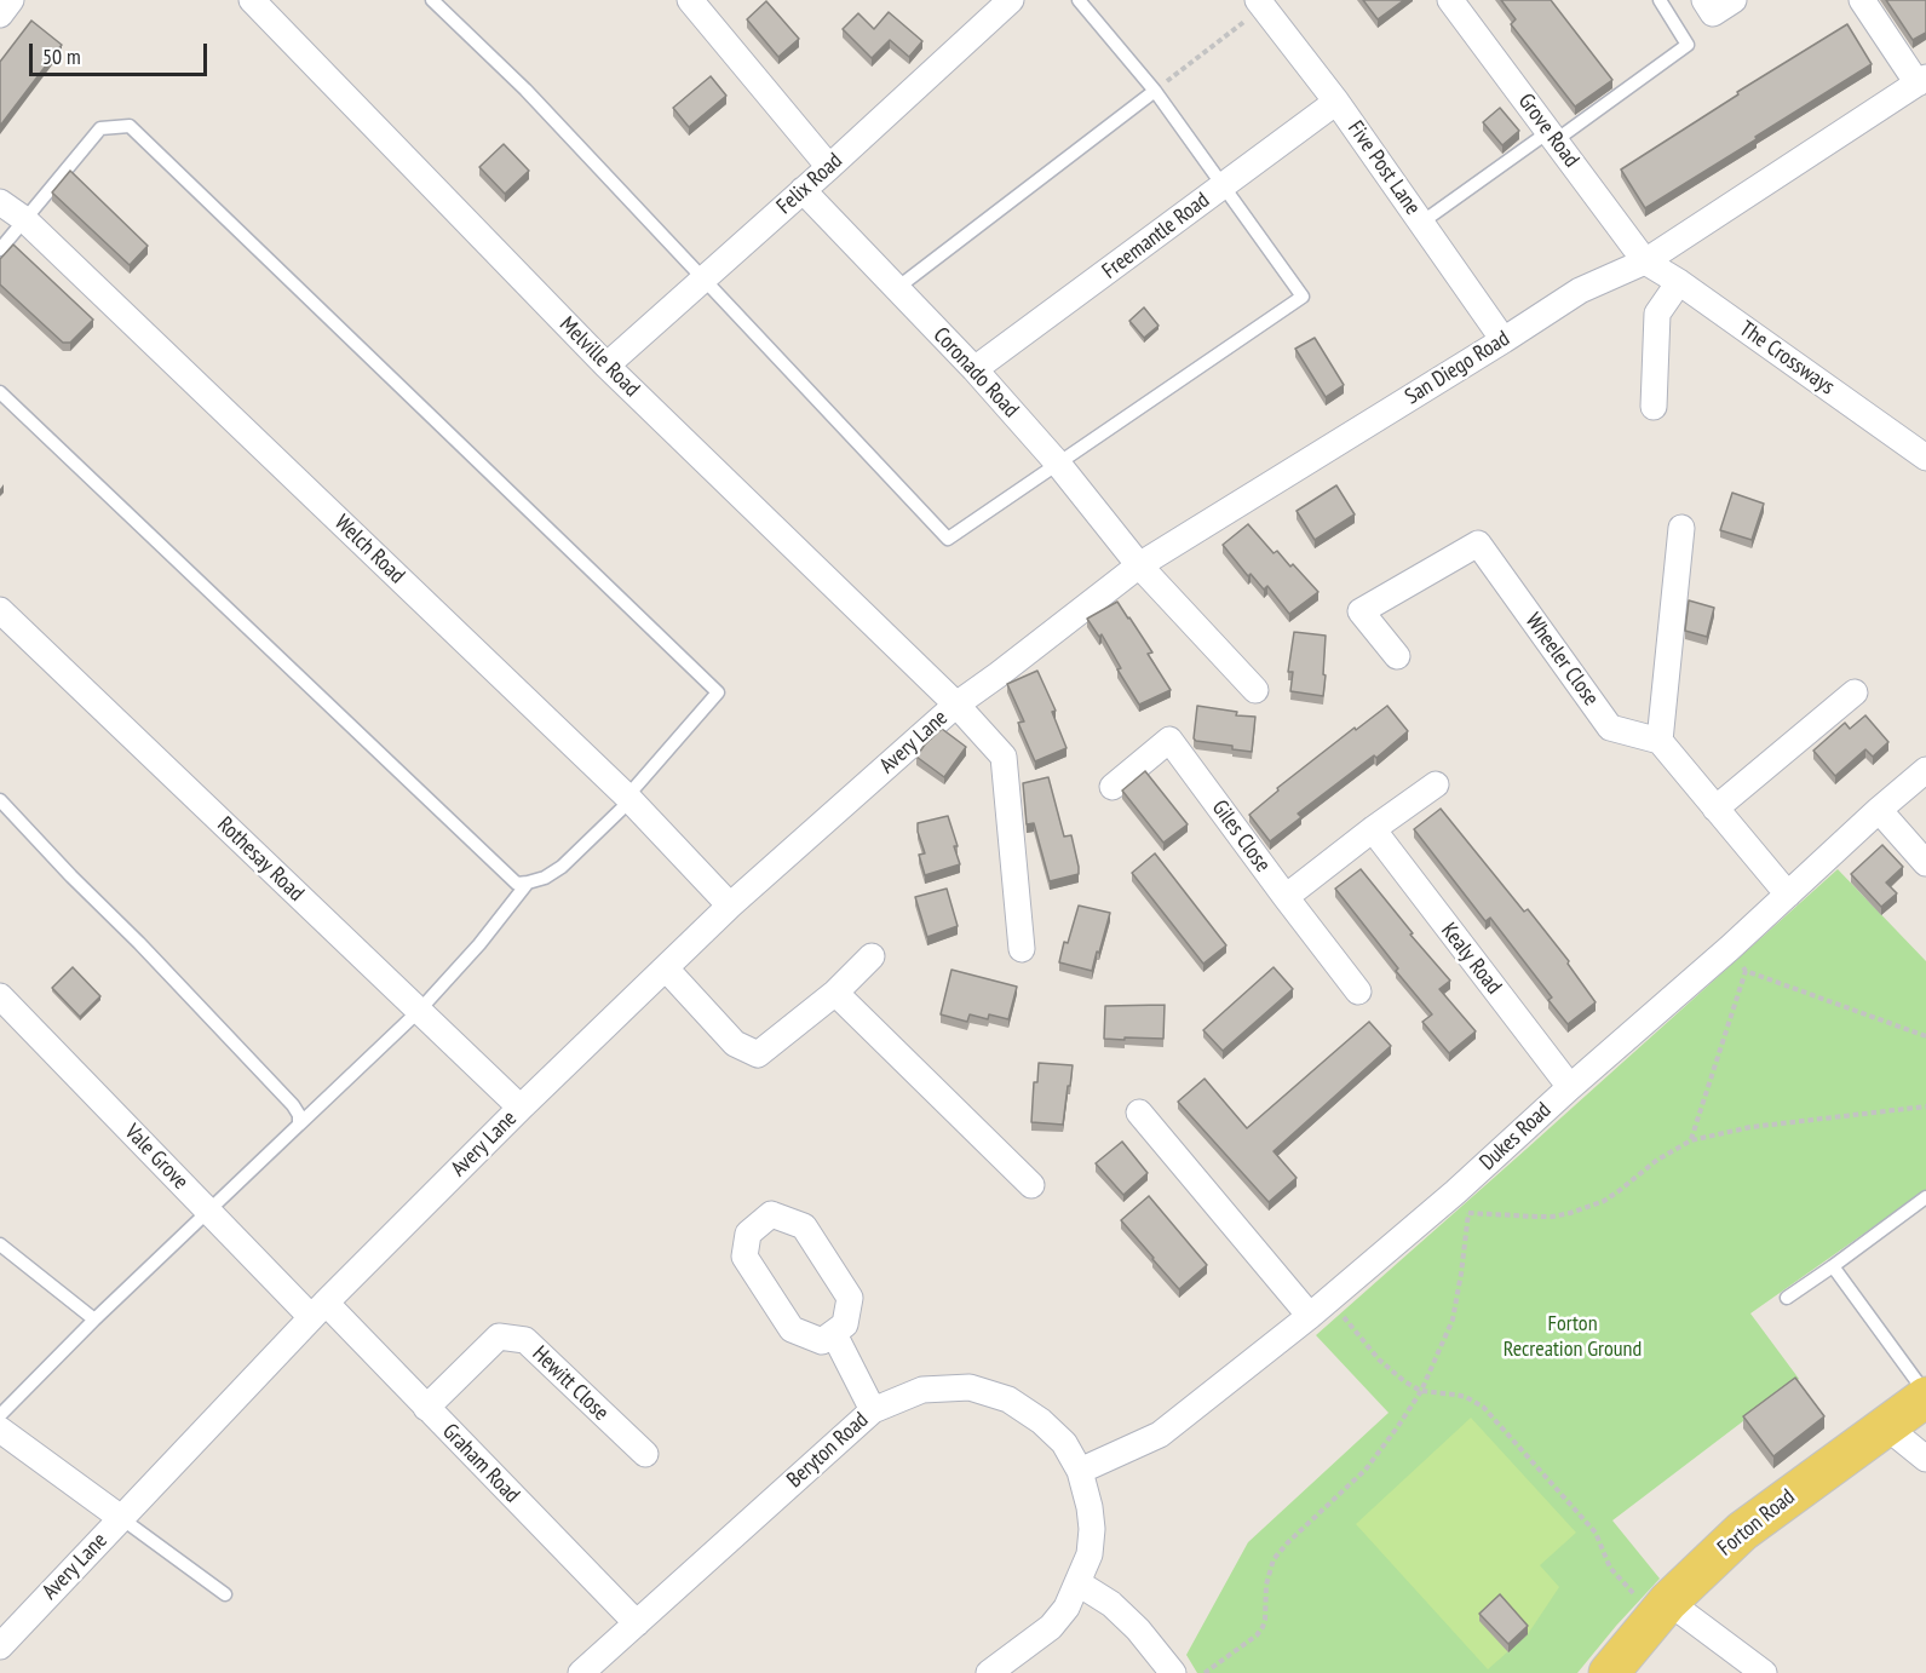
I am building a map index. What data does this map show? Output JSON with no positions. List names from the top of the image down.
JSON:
{
  "streets": {
    "main road": ["Forton Road"],
    "street": [
      "Grove Road",
      "Five Post Lane",
      "Felix Road",
      "Freemantle Road",
      "Melville Road",
      "The Crossways",
      "San Diego Road",
      "Coronado Road",
      "Welch Road",
      "Wheeler Close",
      "Avery Lane",
      "Giles Close",
      "Rothesay Road",
      "Kealy Road",
      "Dukes Road",
      "Vale Grove",
      "Hewitt Close",
      "Beryton Road",
      "Graham Road"
    ]
  },
  "crossings": [
    ["Grove Road", "The Crossways"],
    ["Grove Road", "San Diego Road"],
    ["Five Post Lane", "Freemantle Road"],
    ["Five Post Lane", "San Diego Road"],
    ["Felix Road", "Melville Road"],
    ["Felix Road", "Coronado Road"],
    ["Freemantle Road", "Coronado Road"],
    ["Melville Road", "Avery Lane"],
    ["The Crossways", "San Diego Road"],
    ["San Diego Road", "Coronado Road"],
    ["San Diego Road", "Avery Lane"],
    ["Welch Road", "Avery Lane"],
    ["Avery Lane", "Rothesay Road"],
    ["Avery Lane", "Vale Grove"],
    ["Avery Lane", "Graham Road"],
    ["Kealy Road", "Dukes Road"],
    ["Dukes Road", "Beryton Road"],
    ["Vale Grove", "Graham Road"],
    ["Hewitt Close", "Graham Road"],
    ["Beryton Road", "Graham Road"]
  ],
  "parks": ["Forton Recreation Ground"],
  "scale_bar": "50 m"
}
